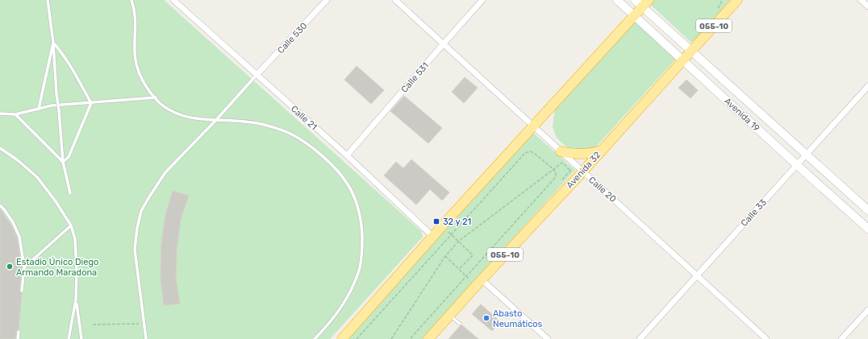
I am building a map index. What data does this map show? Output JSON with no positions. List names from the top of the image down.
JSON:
{
  "streets": {
    "highway": ["055-10", "Avenida 32"],
    "main road": ["Avenida 19"],
    "street": [
      "Calle 530",
      "Calle 531",
      "Calle 21",
      "Calle 20",
      "Calle 33"
    ]
  },
  "crossings": [
    ["Calle 530", "Calle 21"],
    ["Calle 531", "Calle 21"],
    ["Calle 531", "Calle 20"],
    ["Avenida 19", "Avenida 32"],
    ["Avenida 19", "Calle 33"],
    ["Avenida 32", "Calle 20"],
    ["Calle 20", "Calle 33"]
  ],
  "places": {
    "transit": ["32 y 21"],
    "other": ["Estadio Único Diego Armando Maradona", "Abasto Neumáticos"]
  }
}
